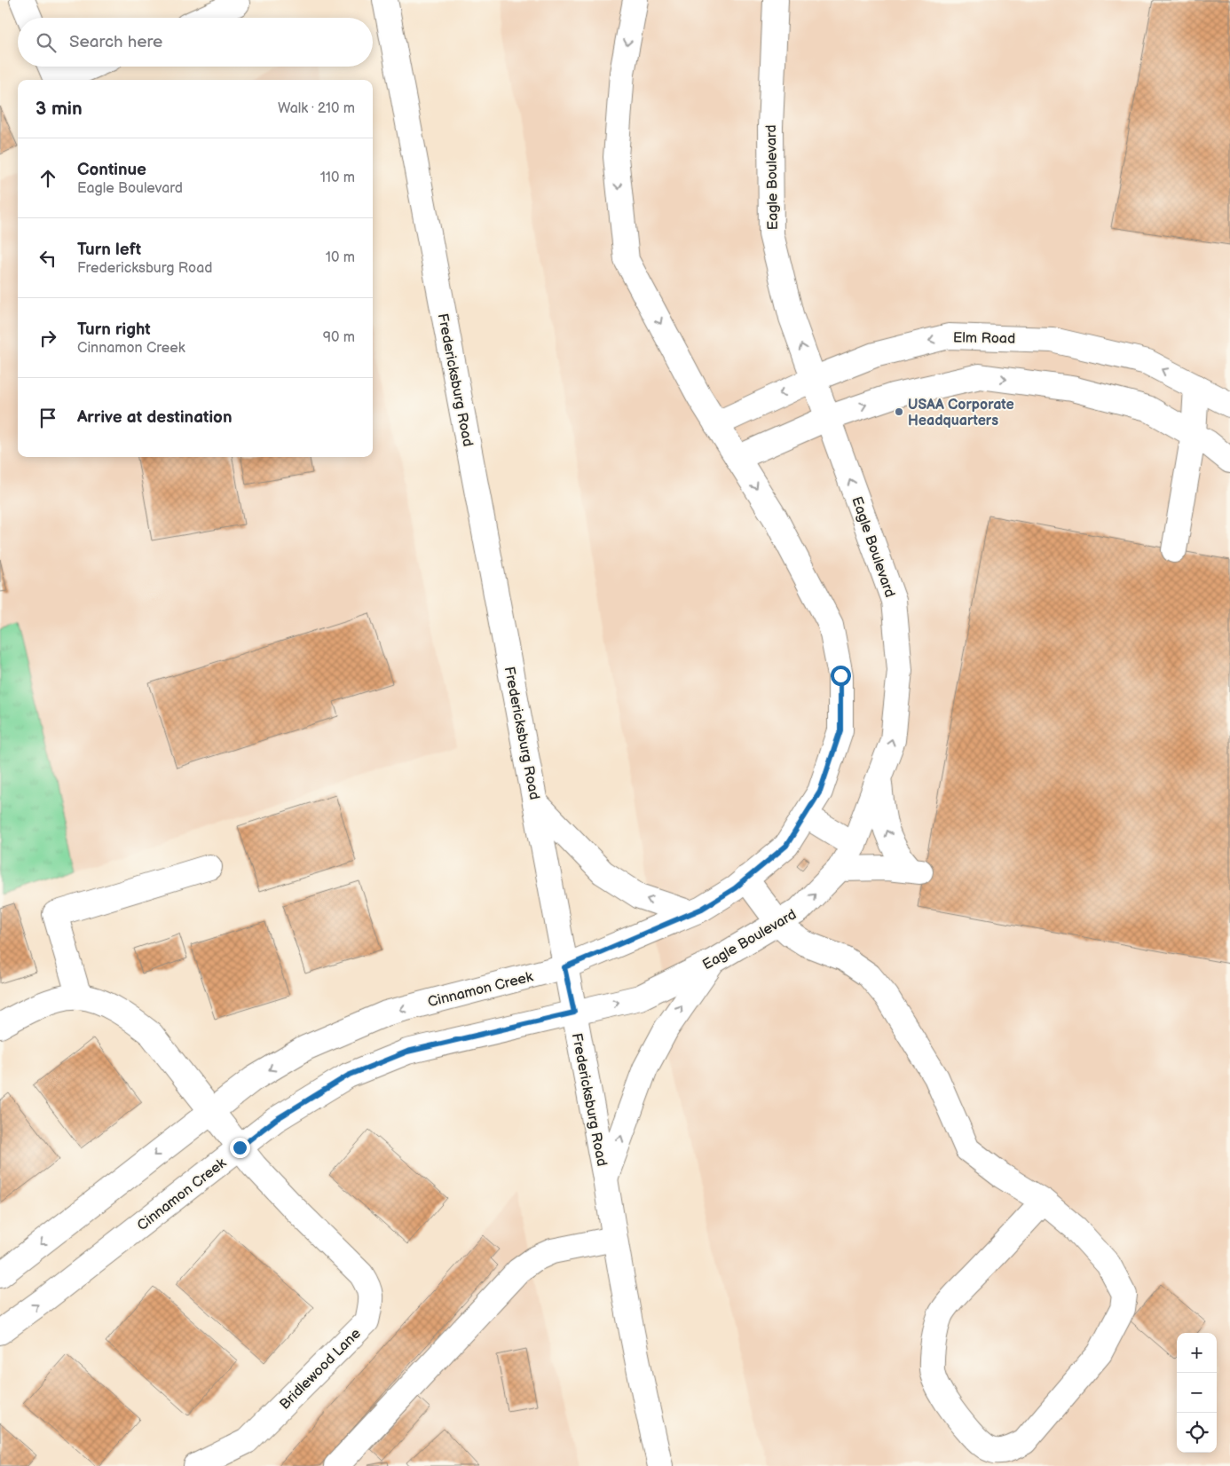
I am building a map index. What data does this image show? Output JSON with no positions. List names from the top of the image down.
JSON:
{
  "streets": {
    "street": [
      "Eagle Boulevard",
      "Elm Road",
      "Fredericksburg Road",
      "Cinnamon Creek",
      "Bridlewood Lane"
    ]
  },
  "crossings": [
    ["Eagle Boulevard", "Elm Road"],
    ["Eagle Boulevard", "Fredericksburg Road"],
    ["Eagle Boulevard", "Cinnamon Creek"],
    ["Fredericksburg Road", "Cinnamon Creek"],
    ["Cinnamon Creek", "Bridlewood Lane"]
  ],
  "places": ["USAA Corporate Headquarters"],
  "page": {
    "search": "Search here",
    "heading": ["3 min", "Walk · 210 m"],
    "list": [
      ["Continue", "Eagle Boulevard", "110 m"],
      ["Turn left", "Fredericksburg Road", "10 m"],
      ["Turn right", "Cinnamon Creek", "90 m"],
      "Arrive at destination"
    ],
    "map_buttons": ["+", "−"]
  }
}
